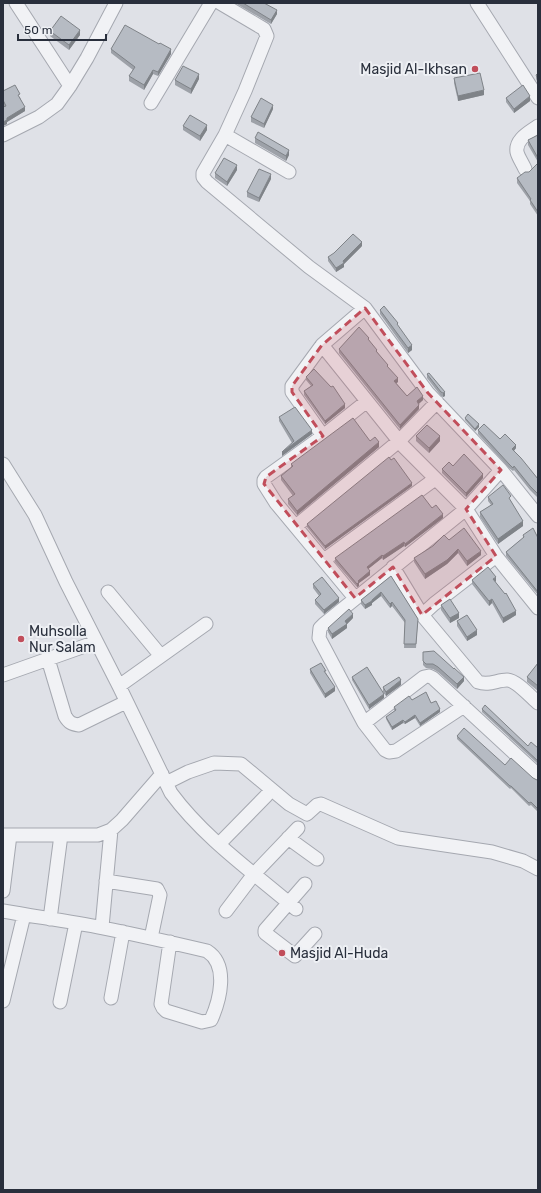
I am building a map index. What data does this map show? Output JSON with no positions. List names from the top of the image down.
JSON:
{
  "places": ["Masjid Al-Ikhsan", "Muhsolla Nur Salam", "Masjid Al-Huda"],
  "scale_bar": "50 m"
}
